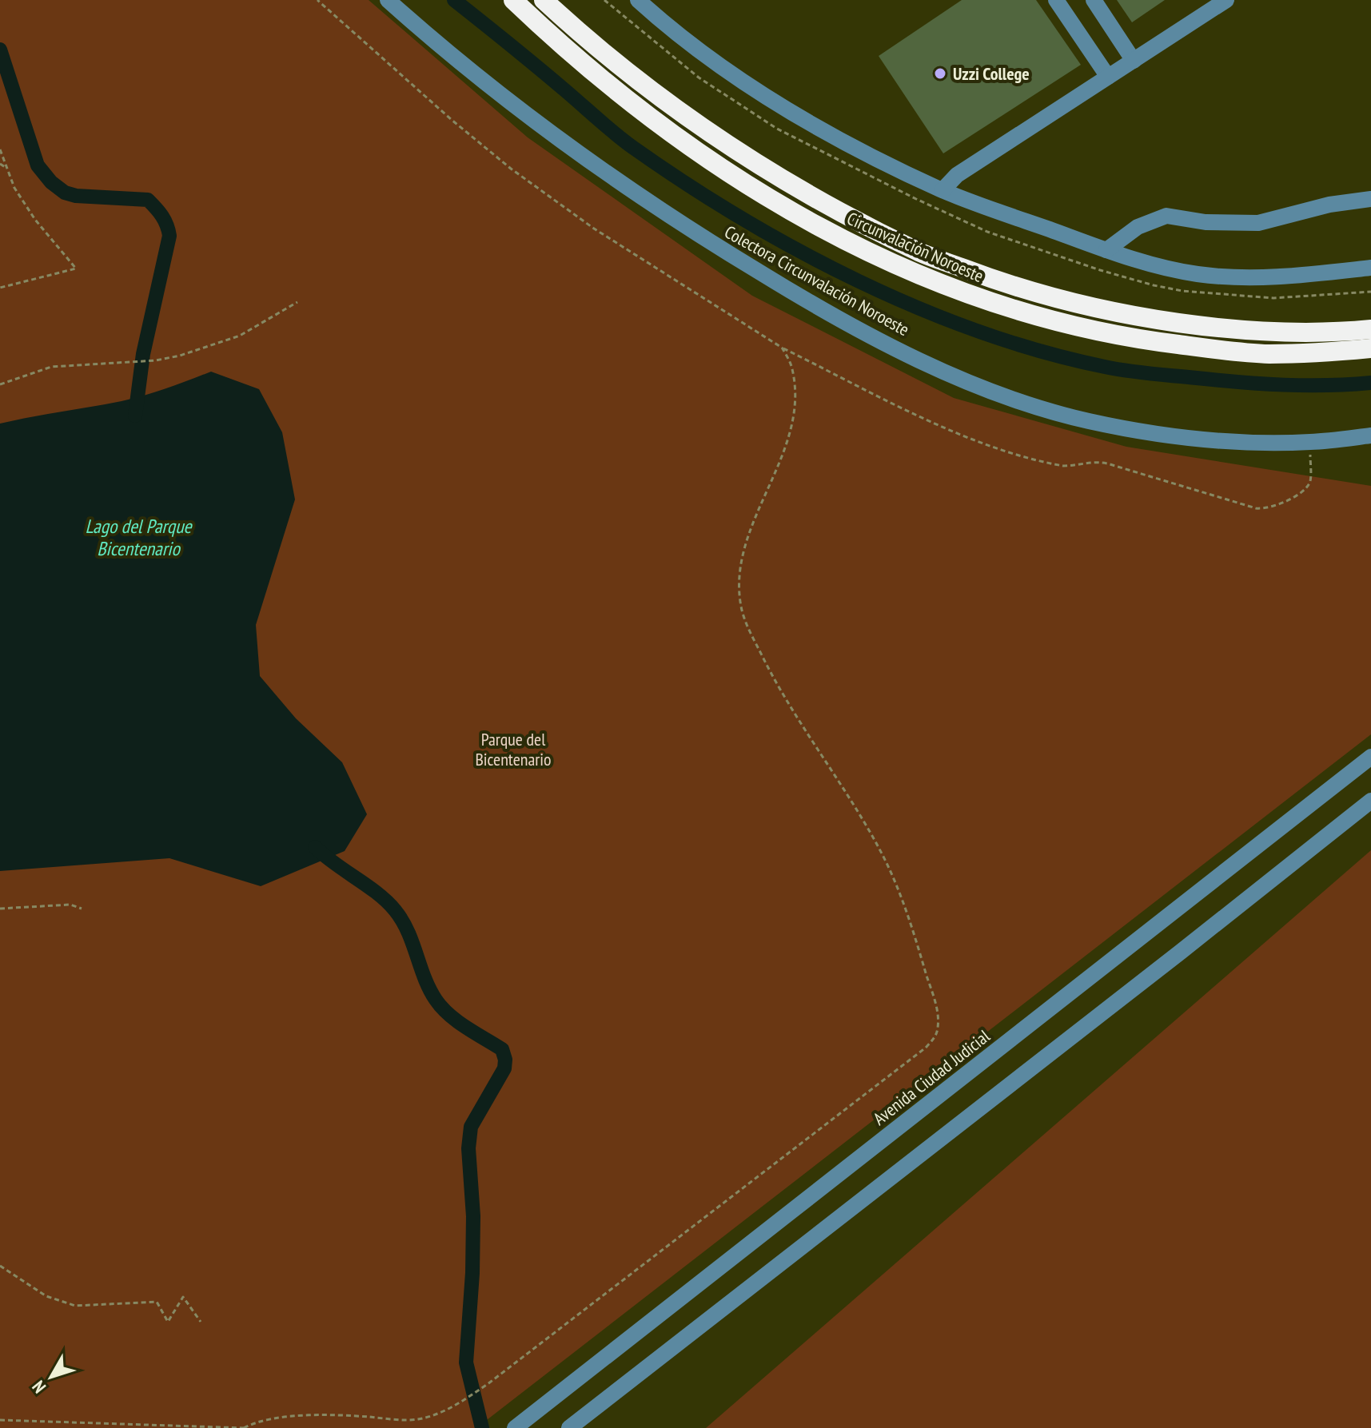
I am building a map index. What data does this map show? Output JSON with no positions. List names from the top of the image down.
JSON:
{
  "streets": {
    "highway": ["Circunvalación Noroeste"],
    "street": ["Colectora Circunvalación Noroeste", "Avenida Ciudad Judicial"]
  },
  "water": ["Lago del Parque Bicentenario"],
  "parks": ["Parque del Bicentenario"],
  "places": ["Uzzi College"],
  "north": "bottom left"
}
